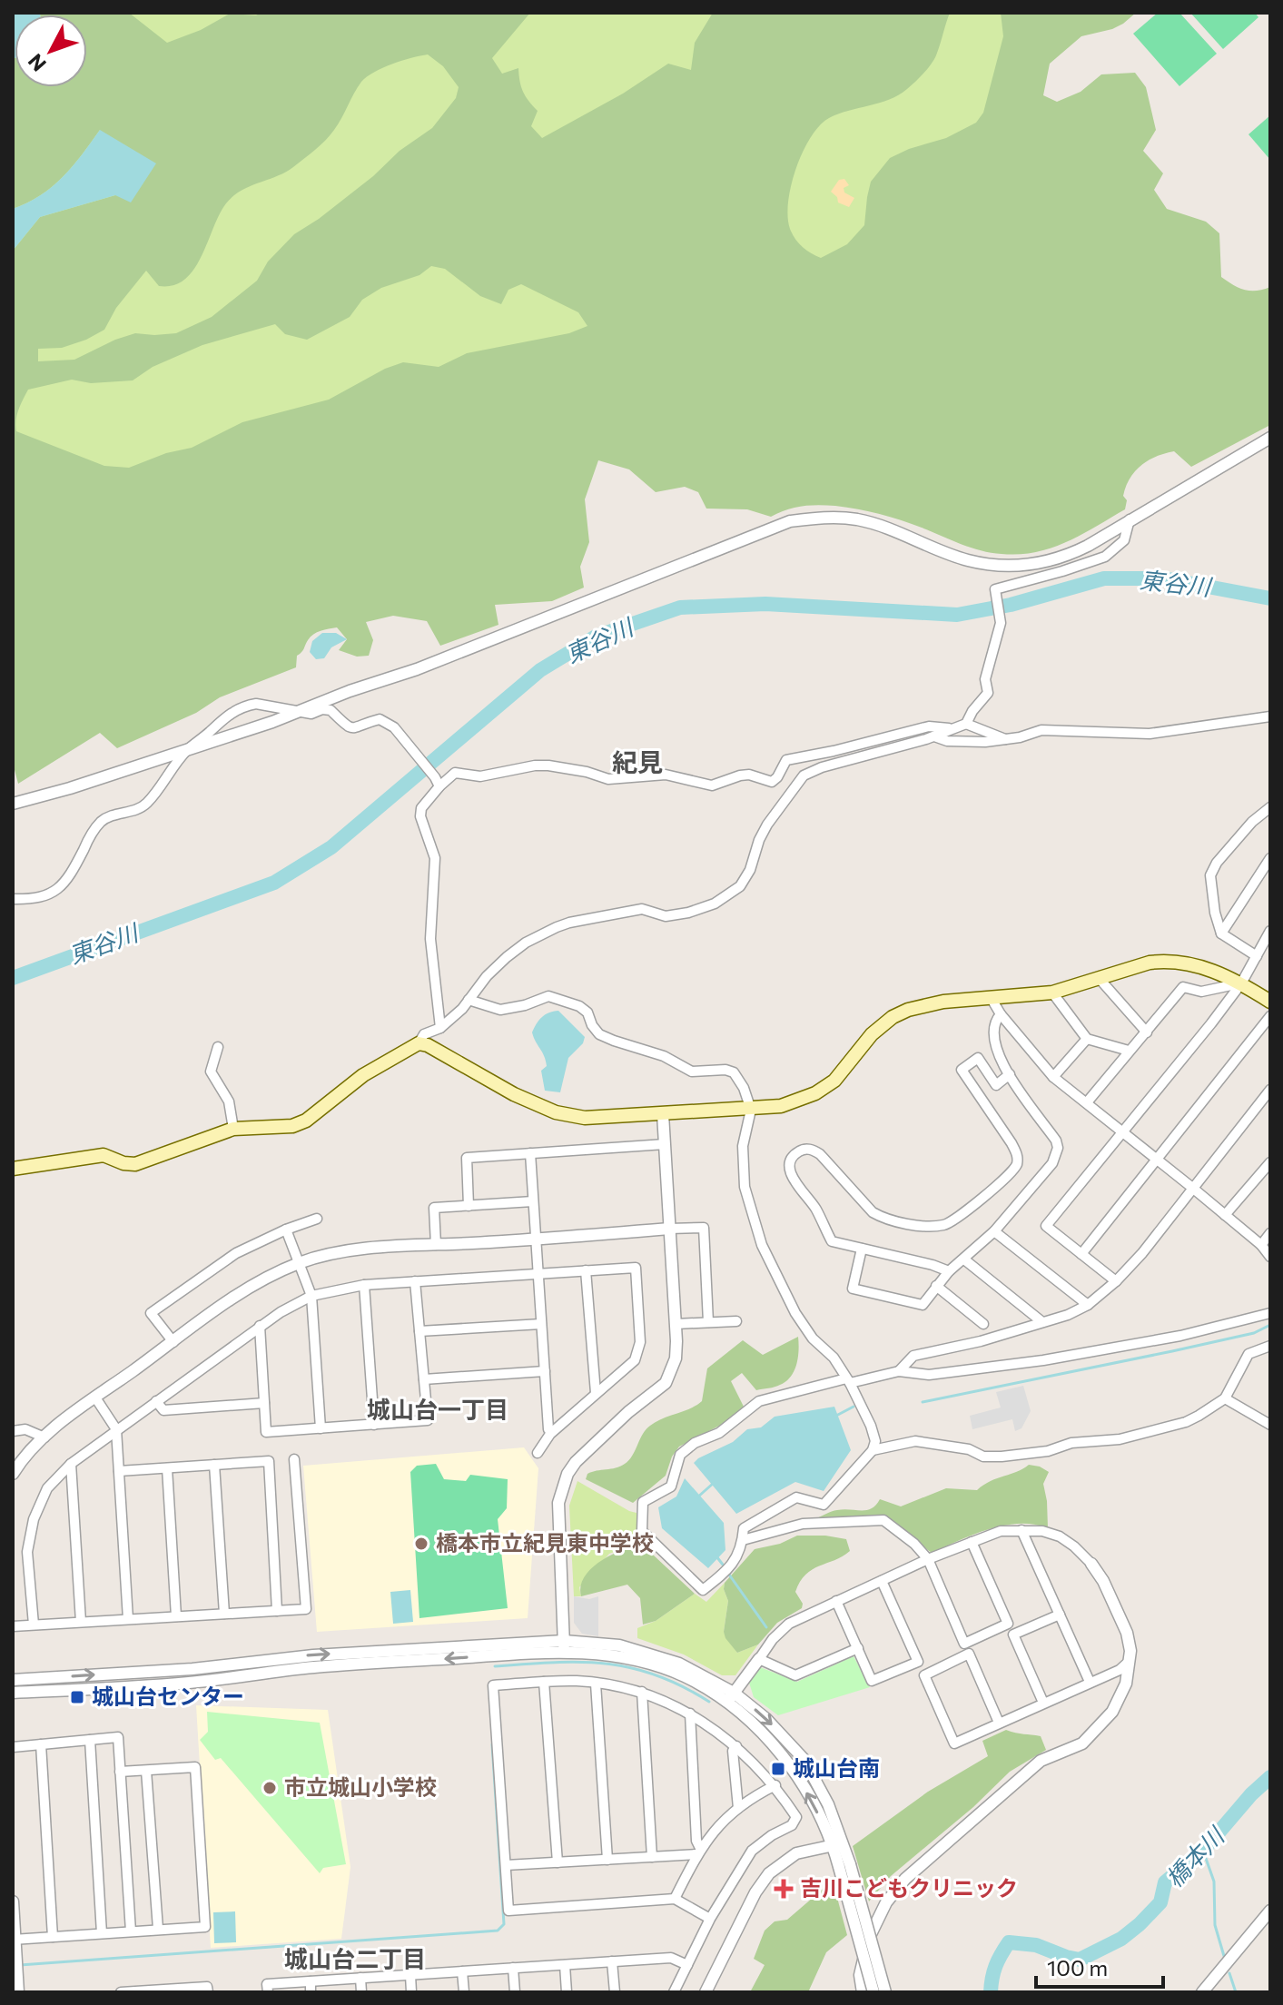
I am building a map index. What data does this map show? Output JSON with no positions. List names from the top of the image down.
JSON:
{
  "districts": ["紀見", "城山台一丁目", "城山台二丁目"],
  "water": ["東谷川", "橋本川"],
  "places": {
    "other": ["橋本市立紀見東中学校", "市立城山小学校"],
    "transit": ["城山台センター", "城山台南"],
    "health": ["吉川こどもクリニック"]
  },
  "scale_bar": "100 m",
  "north": "bottom left"
}
